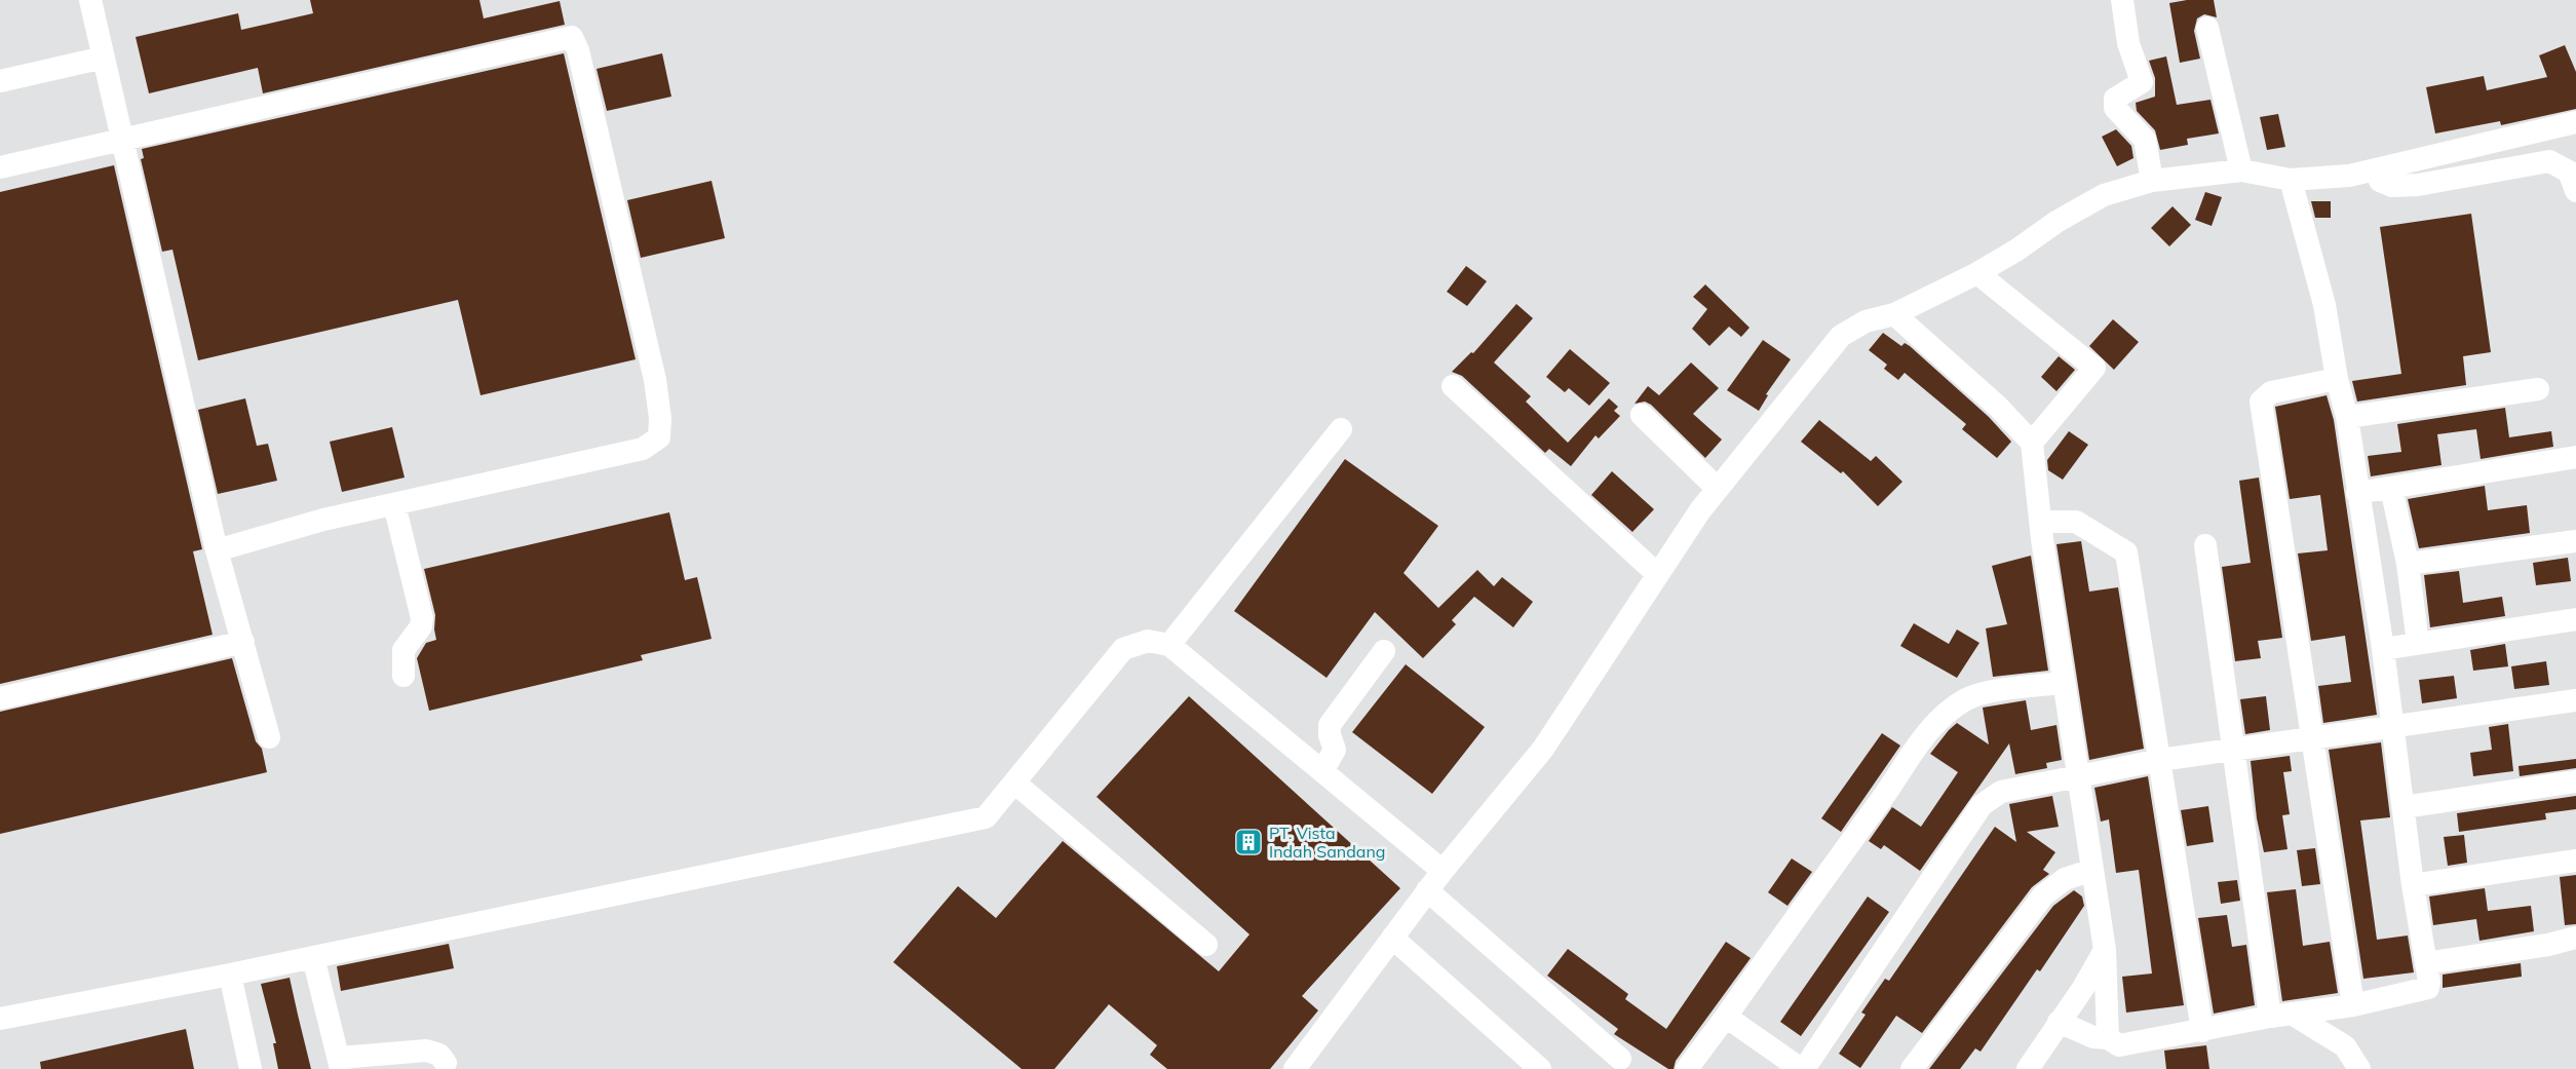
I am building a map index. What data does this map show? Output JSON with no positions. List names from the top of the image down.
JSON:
{
  "places": {
    "building": ["PT. Vista Indah Sandang"]
  }
}
